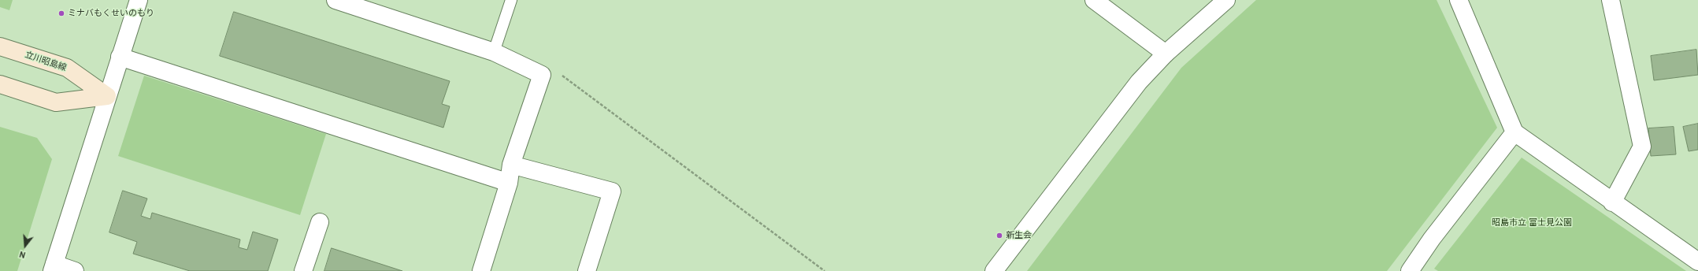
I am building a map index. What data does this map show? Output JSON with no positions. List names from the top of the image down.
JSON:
{
  "streets": {
    "main road": ["立川昭島線"]
  },
  "parks": ["昭島市立 富士見公園"],
  "places": ["ミナバもくせいのもり", "新生会"],
  "north": "bottom"
}
